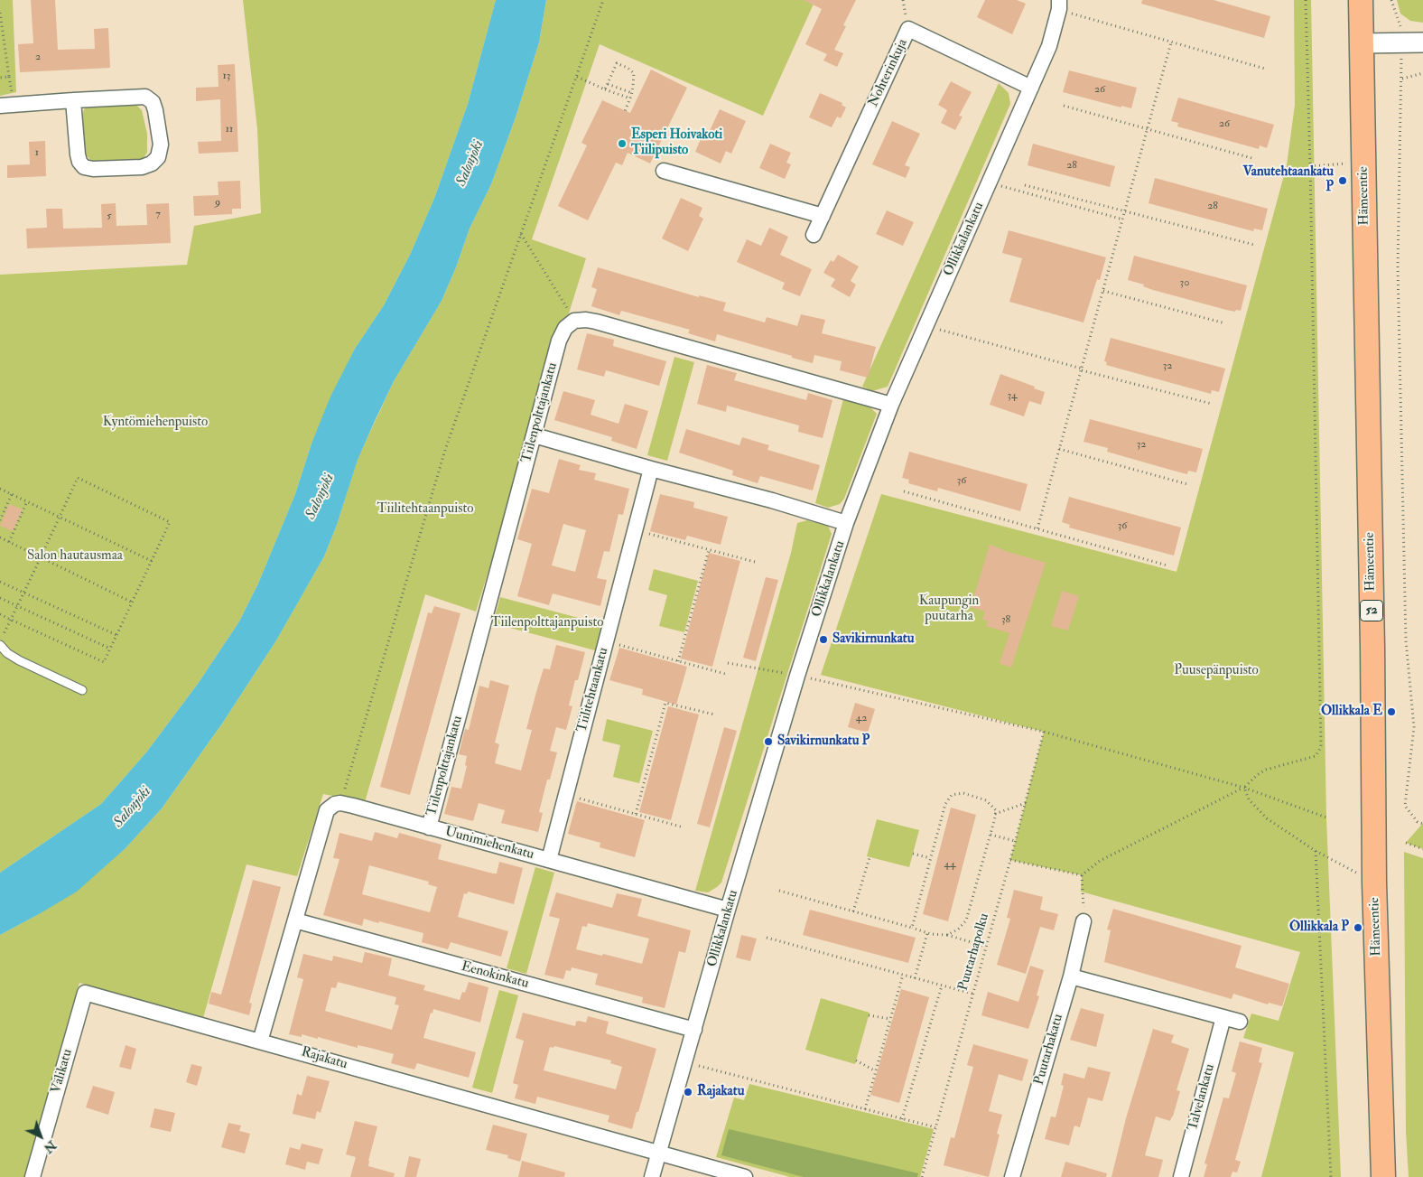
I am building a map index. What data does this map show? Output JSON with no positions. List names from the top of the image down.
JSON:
{
  "streets": {
    "main road": ["Hämeentie", "52"],
    "street": [
      "Nohterinkuja",
      "Ollikkalankatu",
      "Tiilenpolttajankatu",
      "Tiilitehtaankatu",
      "Uunimiehenkatu",
      "Eenokinkatu",
      "Puutarhakatu",
      "Rajakatu",
      "Välikatu",
      "Talvelankatu"
    ],
    "path": ["Puutarhapolku"]
  },
  "crossings": [
    ["Nohterinkuja", "Ollikkalankatu"],
    ["Ollikkalankatu", "Uunimiehenkatu"],
    ["Ollikkalankatu", "Eenokinkatu"],
    ["Ollikkalankatu", "Rajakatu"],
    ["Tiilenpolttajankatu", "Uunimiehenkatu"],
    ["Tiilitehtaankatu", "Uunimiehenkatu"],
    ["Rajakatu", "Välikatu"]
  ],
  "water": ["Salonjoki"],
  "parks": [
    "Kyntömiehenpuisto",
    "Tiilitehtaanpuisto",
    "Salon hautausmaa",
    "Kaupungin puutarha",
    "Tiilenpolttajanpuisto",
    "Puusepänpuisto"
  ],
  "places": [
    "Esperi Hoivakoti Tiilipuisto",
    "Vanutehtaankatu P",
    "Savikirnunkatu",
    "Ollikkala E",
    "Savikirnunkatu P",
    "Ollikkala P",
    "Rajakatu"
  ],
  "house_numbers": [
    "2",
    "13",
    "26",
    "26",
    "11",
    "1",
    "28",
    "9",
    "28",
    "7",
    "5",
    "30",
    "32",
    "34",
    "32",
    "36",
    "36",
    "38",
    "42",
    "44"
  ],
  "north": "bottom right"
}
